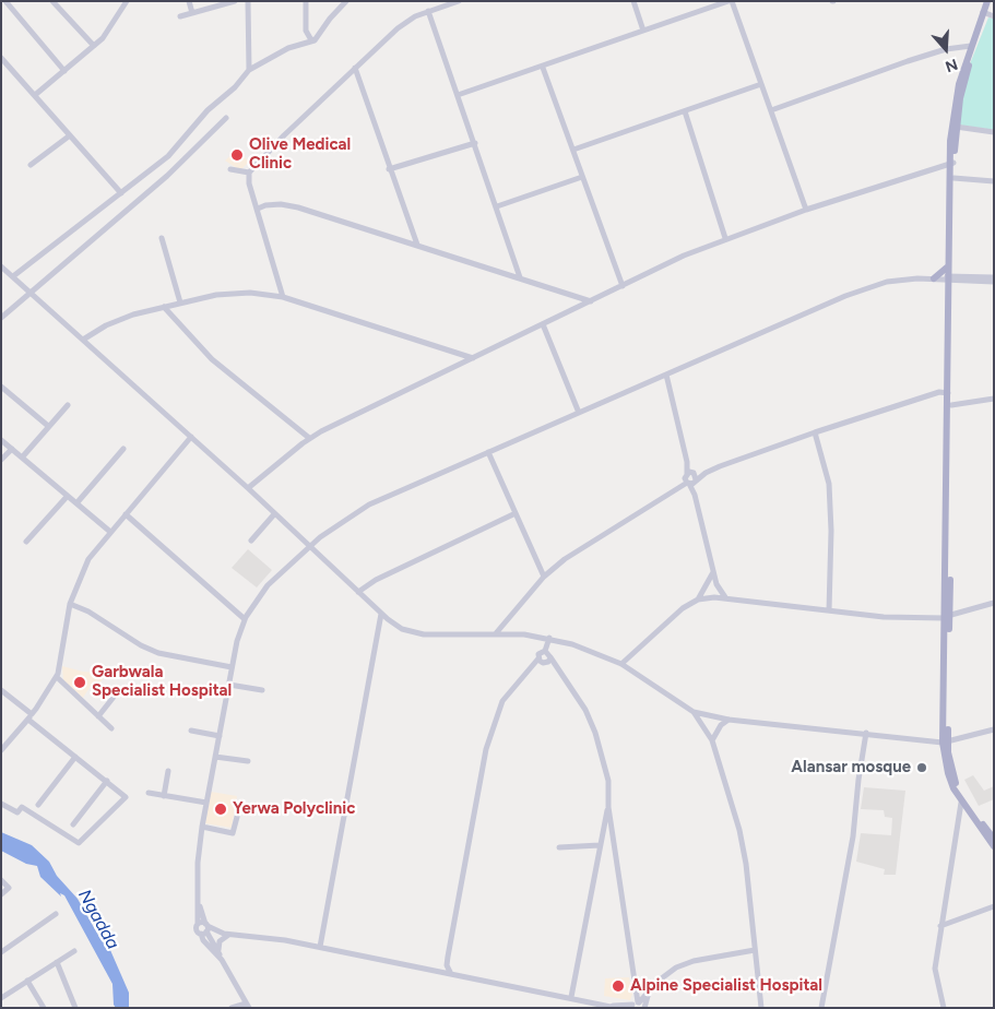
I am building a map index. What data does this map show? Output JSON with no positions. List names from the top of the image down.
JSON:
{
  "water": ["Ngadda"],
  "places": [
    "Olive Medical Clinic",
    "Garbwala Specialist Hospital",
    "Alansar mosque",
    "Yerwa Polyclinic",
    "Alpine Specialist Hospital"
  ],
  "north": "bottom"
}
